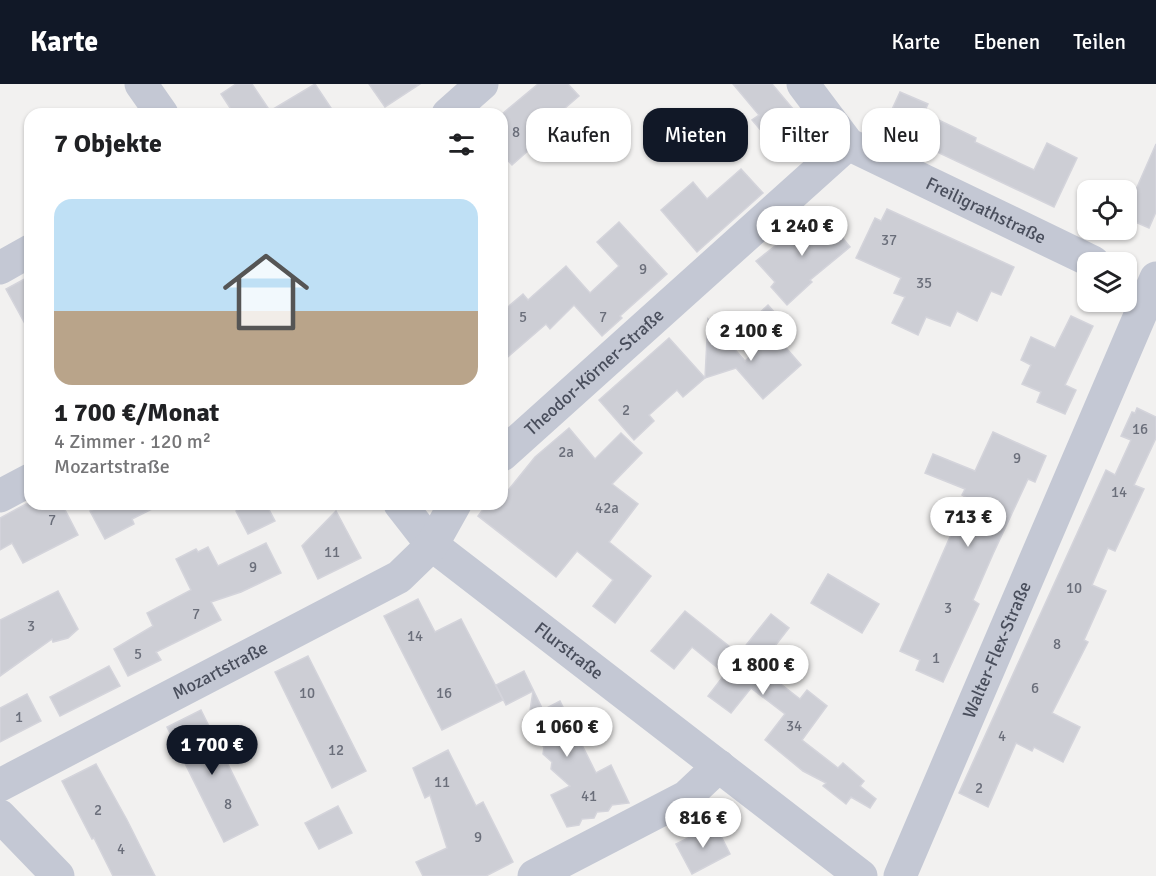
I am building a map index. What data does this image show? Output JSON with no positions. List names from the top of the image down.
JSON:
{
  "streets": {
    "street": [
      "Freiligrathstraße",
      "Theodor-Körner-Straße",
      "Walter-Flex-Straße",
      "Flurstraße",
      "Mozartstraße"
    ]
  },
  "crossings": [
    ["Flurstraße", "Mozartstraße"]
  ],
  "house_numbers": [
    "8",
    "37",
    "9",
    "35",
    "5",
    "7",
    "2",
    "16",
    "2a",
    "9",
    "14",
    "42a",
    "7",
    "11",
    "9",
    "10",
    "3",
    "7",
    "3",
    "14",
    "8",
    "5",
    "1",
    "6",
    "10",
    "16",
    "1",
    "34",
    "4",
    "12",
    "11",
    "2",
    "41",
    "8",
    "2",
    "9",
    "4"
  ],
  "page": {
    "header": "Karte",
    "nav": ["Karte", "Ebenen", "Teilen"],
    "chip": [
      "Kaufen",
      "Mieten",
      "Filter",
      "Neu"
    ],
    "heading": "7 Objekte",
    "list": [
      {
        "name": "1 700 €/Monat",
        "note": "4 Zimmer · 120 m² · Mozartstraße"
      }
    ],
    "price": [
      "1 240 €",
      "2 100 €",
      "713 €",
      "1 800 €",
      "1 060 €",
      "1 700 €",
      "816 €"
    ]
  }
}
